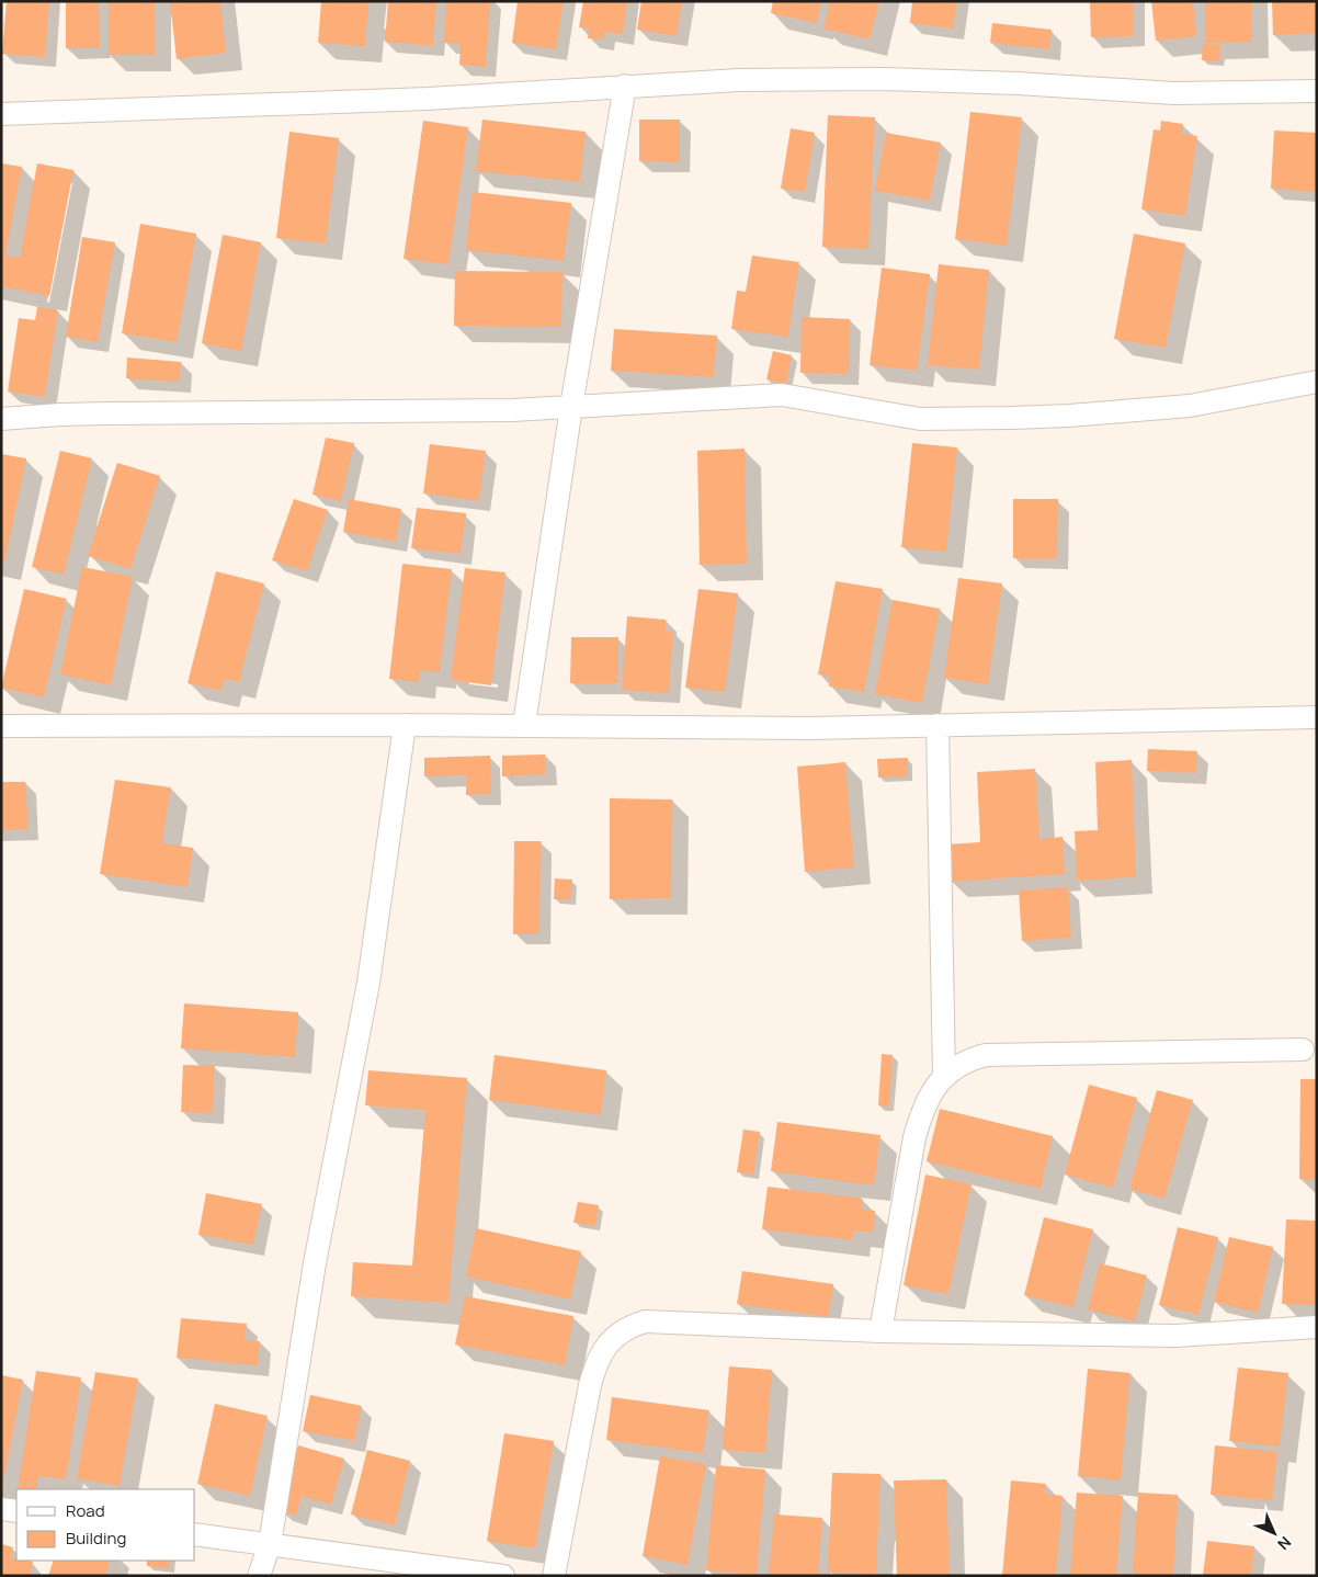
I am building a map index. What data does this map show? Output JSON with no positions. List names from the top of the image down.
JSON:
{
  "legend": ["Road", "Building"],
  "north": "bottom right"
}
